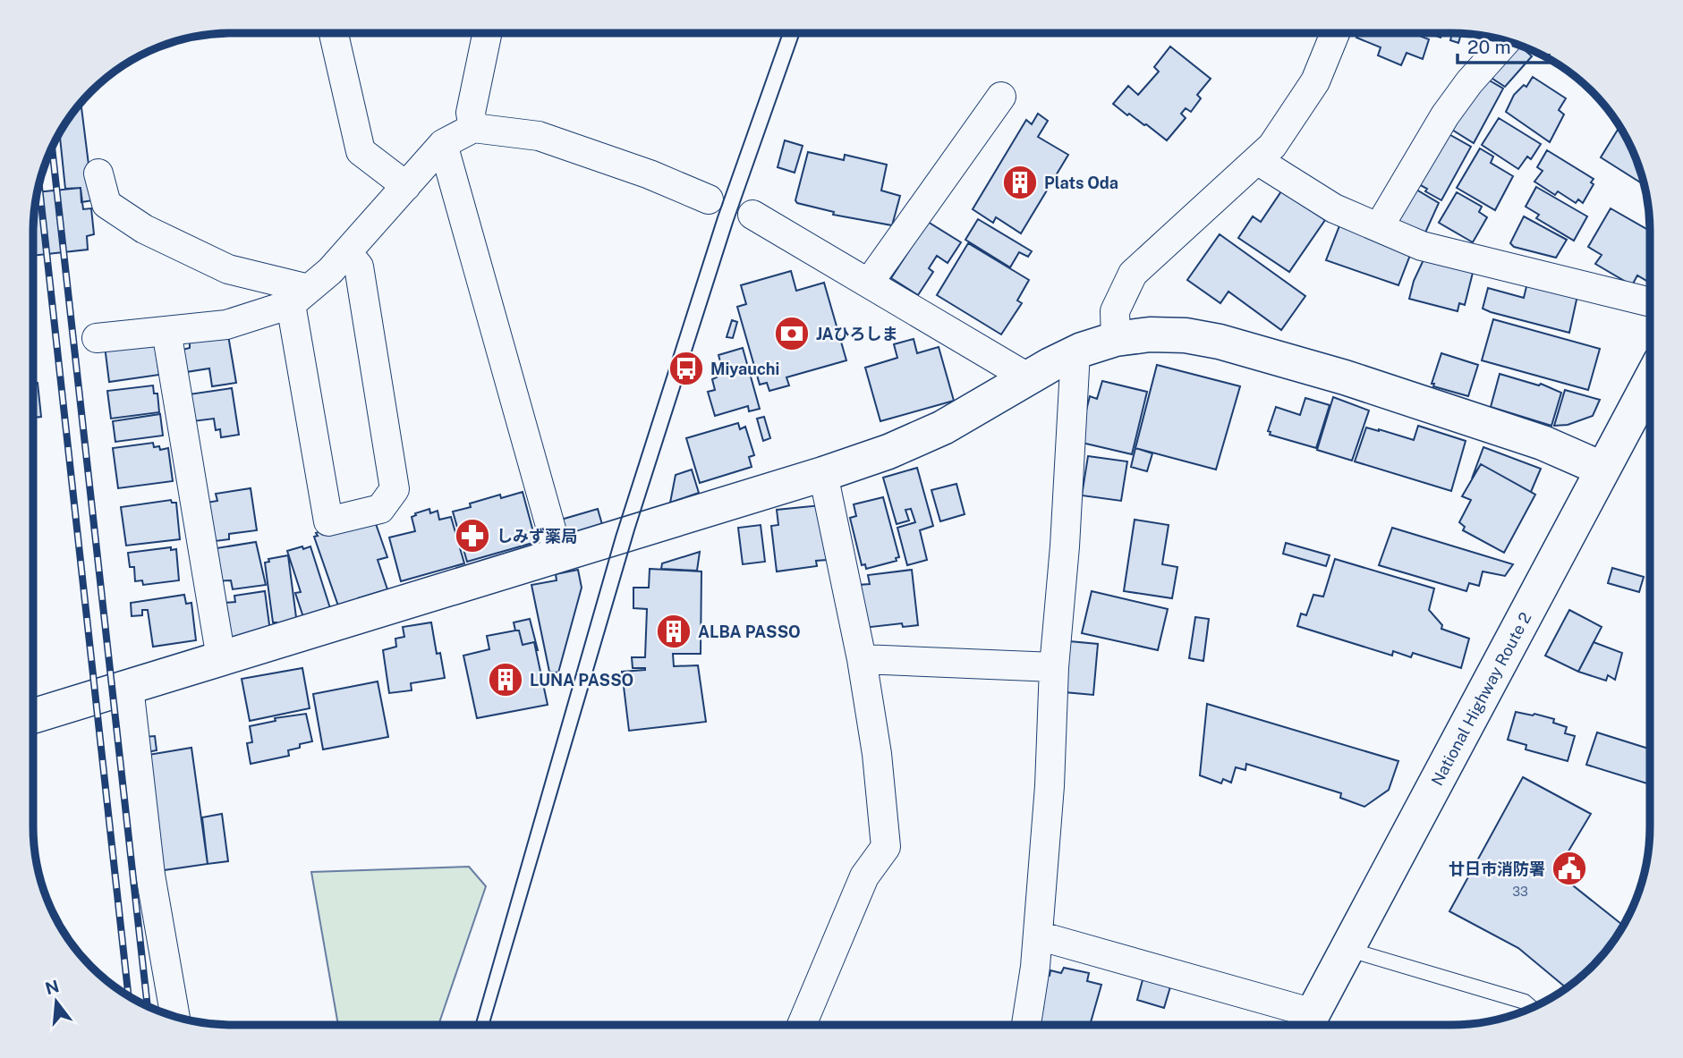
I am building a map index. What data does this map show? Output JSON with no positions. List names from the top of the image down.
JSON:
{
  "streets": {
    "main road": ["National Highway Route 2"]
  },
  "places": {
    "building": ["Plats Oda", "ALBA PASSO", "LUNA PASSO"],
    "bank": ["JAひろしま"],
    "bus stop": ["Miyauchi"],
    "pharmacy": ["しみず薬局"],
    "public building": ["廿日市消防署"]
  },
  "house_numbers": ["33"],
  "scale_bar": "20 m",
  "north": "top"
}
